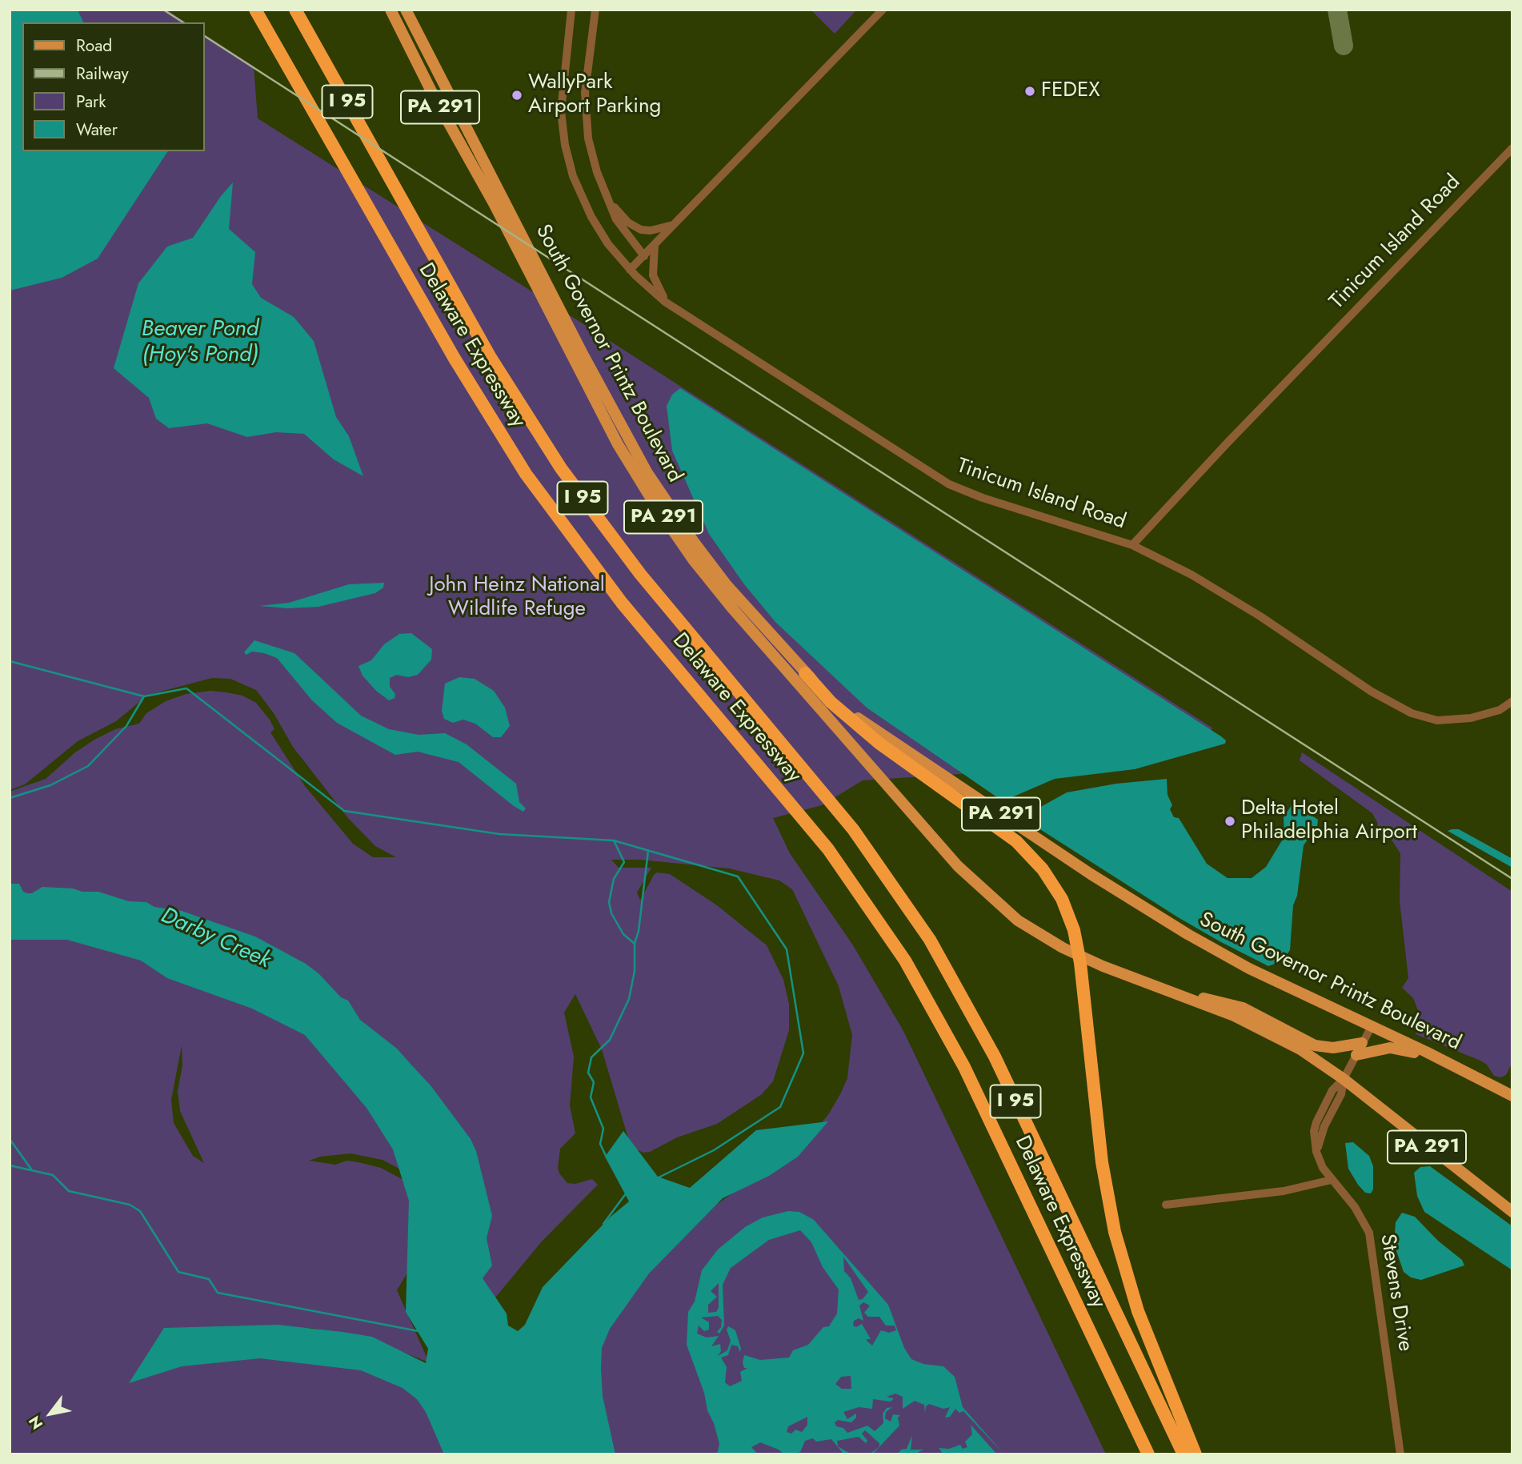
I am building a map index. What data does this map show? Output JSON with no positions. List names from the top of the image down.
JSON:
{
  "streets": {
    "highway": ["I 95", "Delaware Expressway"],
    "main road": ["PA 291", "South Governor Printz Boulevard"],
    "street": ["Tinicum Island Road", "Stevens Drive"]
  },
  "crossings": [
    ["PA 291", "South Governor Printz Boulevard"],
    ["PA 291", "Stevens Drive"],
    ["South Governor Printz Boulevard", "Stevens Drive"]
  ],
  "water": ["Beaver Pond (Hoy's Pond)", "Darby Creek"],
  "parks": ["John Heinz National Wildlife Refuge"],
  "places": ["FEDEX", "WallyPark Airport Parking", "Delta Hotel Philadelphia Airport"],
  "legend": [
    "Road",
    "Railway",
    "Park",
    "Water"
  ],
  "north": "bottom left"
}
